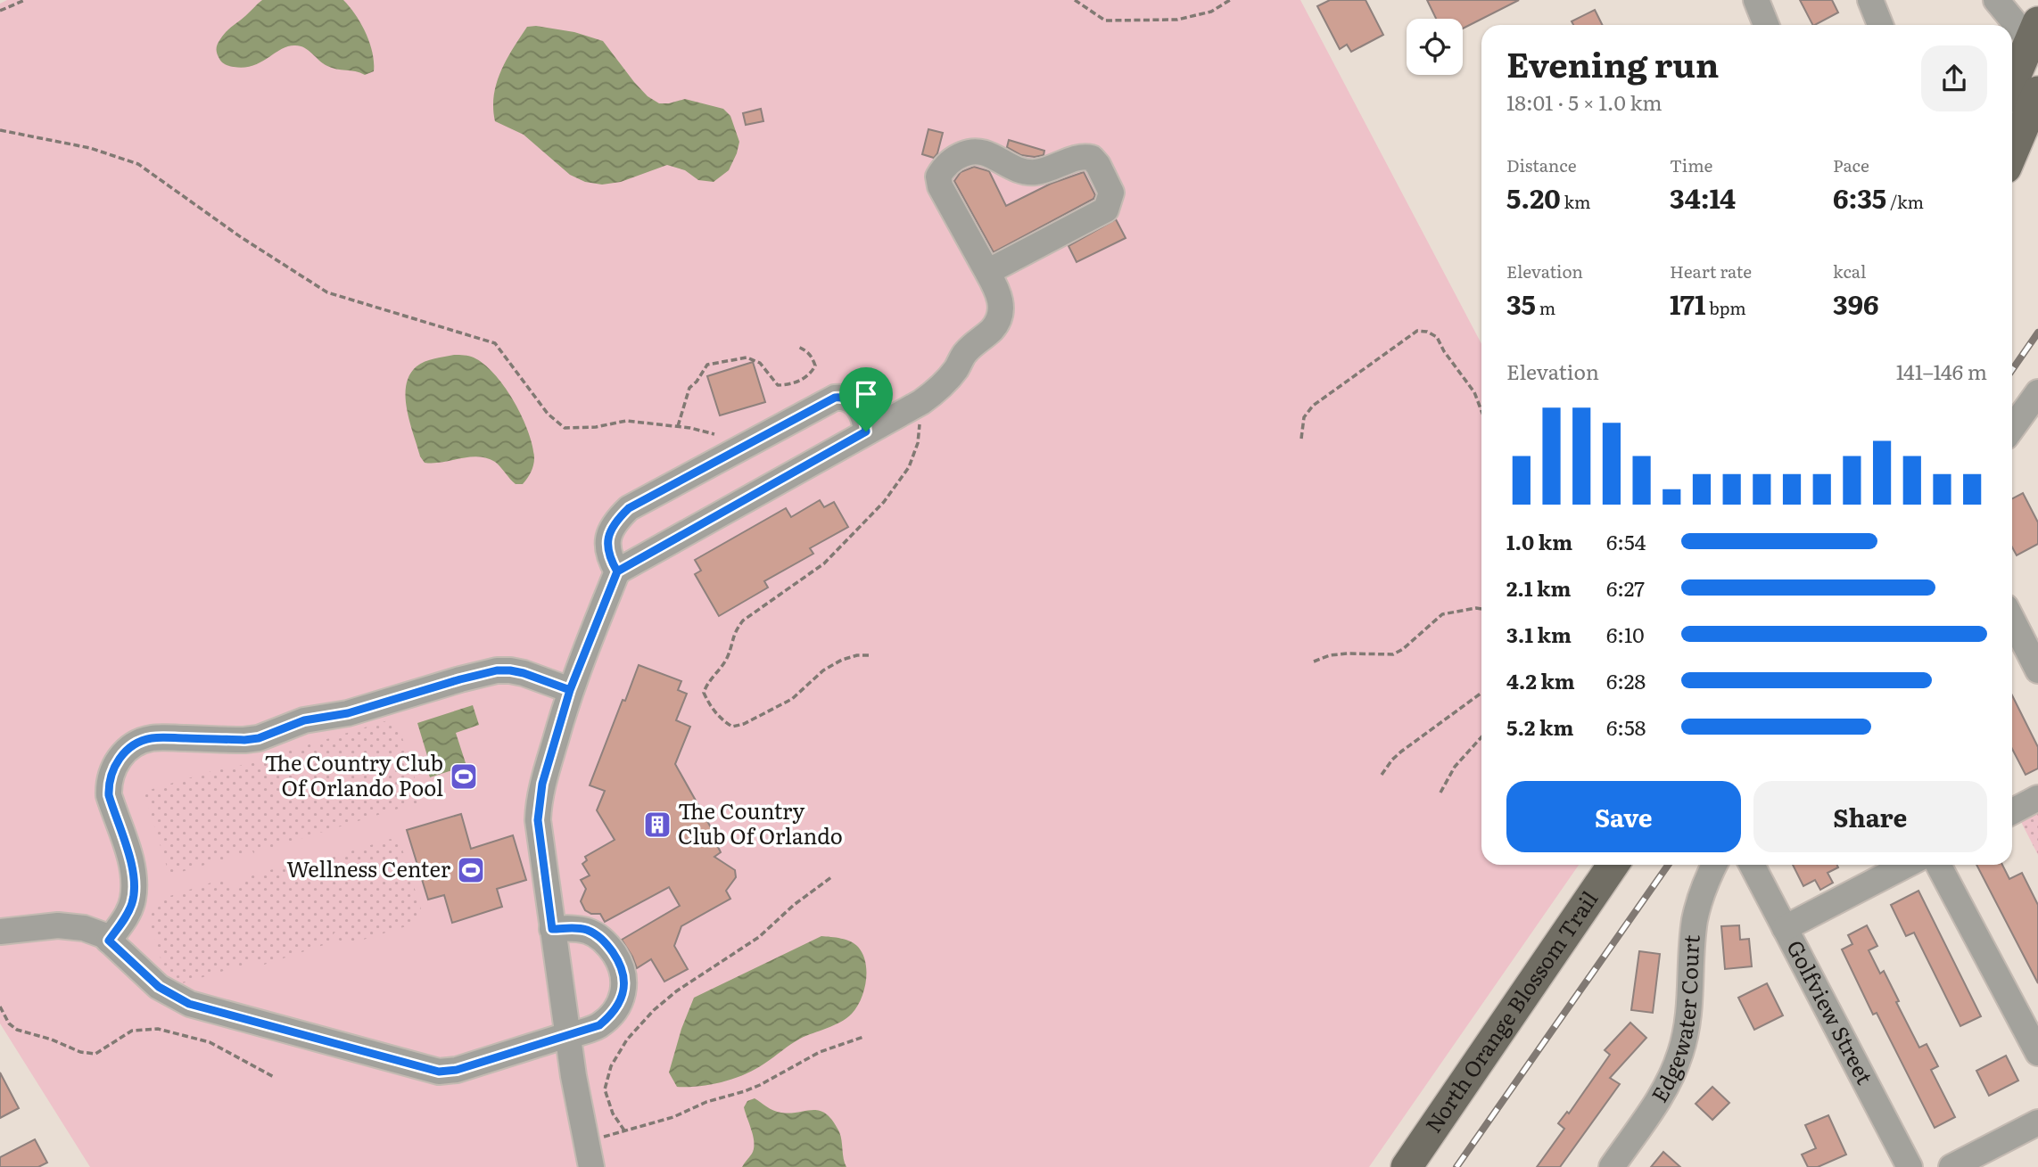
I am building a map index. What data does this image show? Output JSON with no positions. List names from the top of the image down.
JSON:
{
  "streets": {
    "main road": ["North Orange Blossom Trail"],
    "street": ["Golfview Street", "Edgewater Court"]
  },
  "places": {
    "sports": ["The Country Club Of Orlando Pool", "Wellness Center"],
    "building": ["The Country Club Of Orlando"]
  },
  "page": {
    "heading": ["Evening run", "18:01 · 5 × 1.0 km"],
    "stats": [
      ["Distance", "5.20 km"],
      ["Time", "34:14"],
      ["Pace", "6:35 /km"],
      ["Elevation", "35 m"],
      ["Heart rate", "171 bpm"],
      ["kcal", "396"]
    ],
    "chart": ["Elevation", "141–146 m"],
    "list": [
      {
        "name": "1.0 km",
        "note": "6:54"
      },
      {
        "name": "2.1 km",
        "note": "6:27"
      },
      {
        "name": "3.1 km",
        "note": "6:10"
      },
      {
        "name": "4.2 km",
        "note": "6:28"
      },
      {
        "name": "5.2 km",
        "note": "6:58"
      }
    ],
    "buttons": ["Save", "Share"]
  }
}
